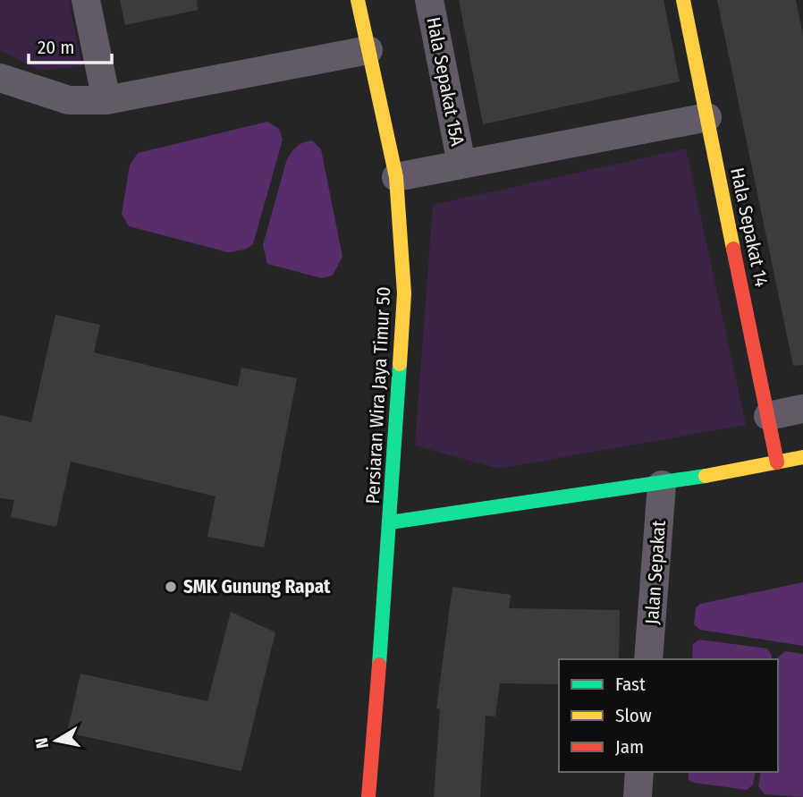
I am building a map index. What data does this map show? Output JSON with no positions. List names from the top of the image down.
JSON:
{
  "streets": {
    "street": [
      "Hala Sepakat 15A",
      "Hala Sepakat 14",
      "Persiaran Wira Jaya Timur 50",
      "Jalan Sepakat"
    ]
  },
  "places": ["SMK Gunung Rapat"],
  "legend": ["Fast", "Slow", "Jam"],
  "scale_bar": "20 m",
  "north": "left"
}
